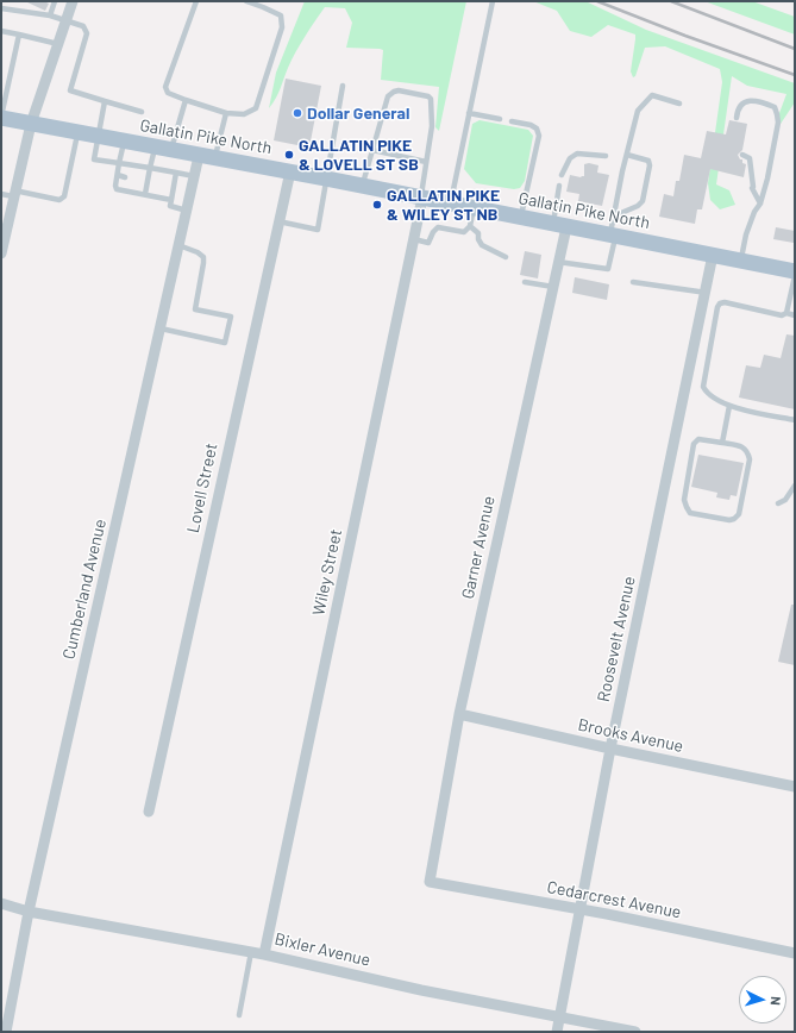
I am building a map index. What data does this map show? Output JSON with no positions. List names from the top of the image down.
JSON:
{
  "streets": {
    "main road": ["Gallatin Pike North"],
    "street": [
      "Lovell Street",
      "Garner Avenue",
      "Wiley Street",
      "Cumberland Avenue",
      "Roosevelt Avenue",
      "Brooks Avenue",
      "Cedarcrest Avenue",
      "Bixler Avenue"
    ]
  },
  "crossings": [
    ["Gallatin Pike North", "Lovell Street"],
    ["Gallatin Pike North", "Garner Avenue"],
    ["Gallatin Pike North", "Wiley Street"],
    ["Gallatin Pike North", "Cumberland Avenue"],
    ["Gallatin Pike North", "Roosevelt Avenue"],
    ["Garner Avenue", "Brooks Avenue"],
    ["Garner Avenue", "Cedarcrest Avenue"],
    ["Wiley Street", "Bixler Avenue"],
    ["Cumberland Avenue", "Bixler Avenue"],
    ["Roosevelt Avenue", "Brooks Avenue"],
    ["Roosevelt Avenue", "Cedarcrest Avenue"],
    ["Roosevelt Avenue", "Bixler Avenue"]
  ],
  "places": ["Dollar General", "GALLATIN PIKE & LOVELL ST SB", "GALLATIN PIKE & WILEY ST NB"],
  "north": "right"
}
